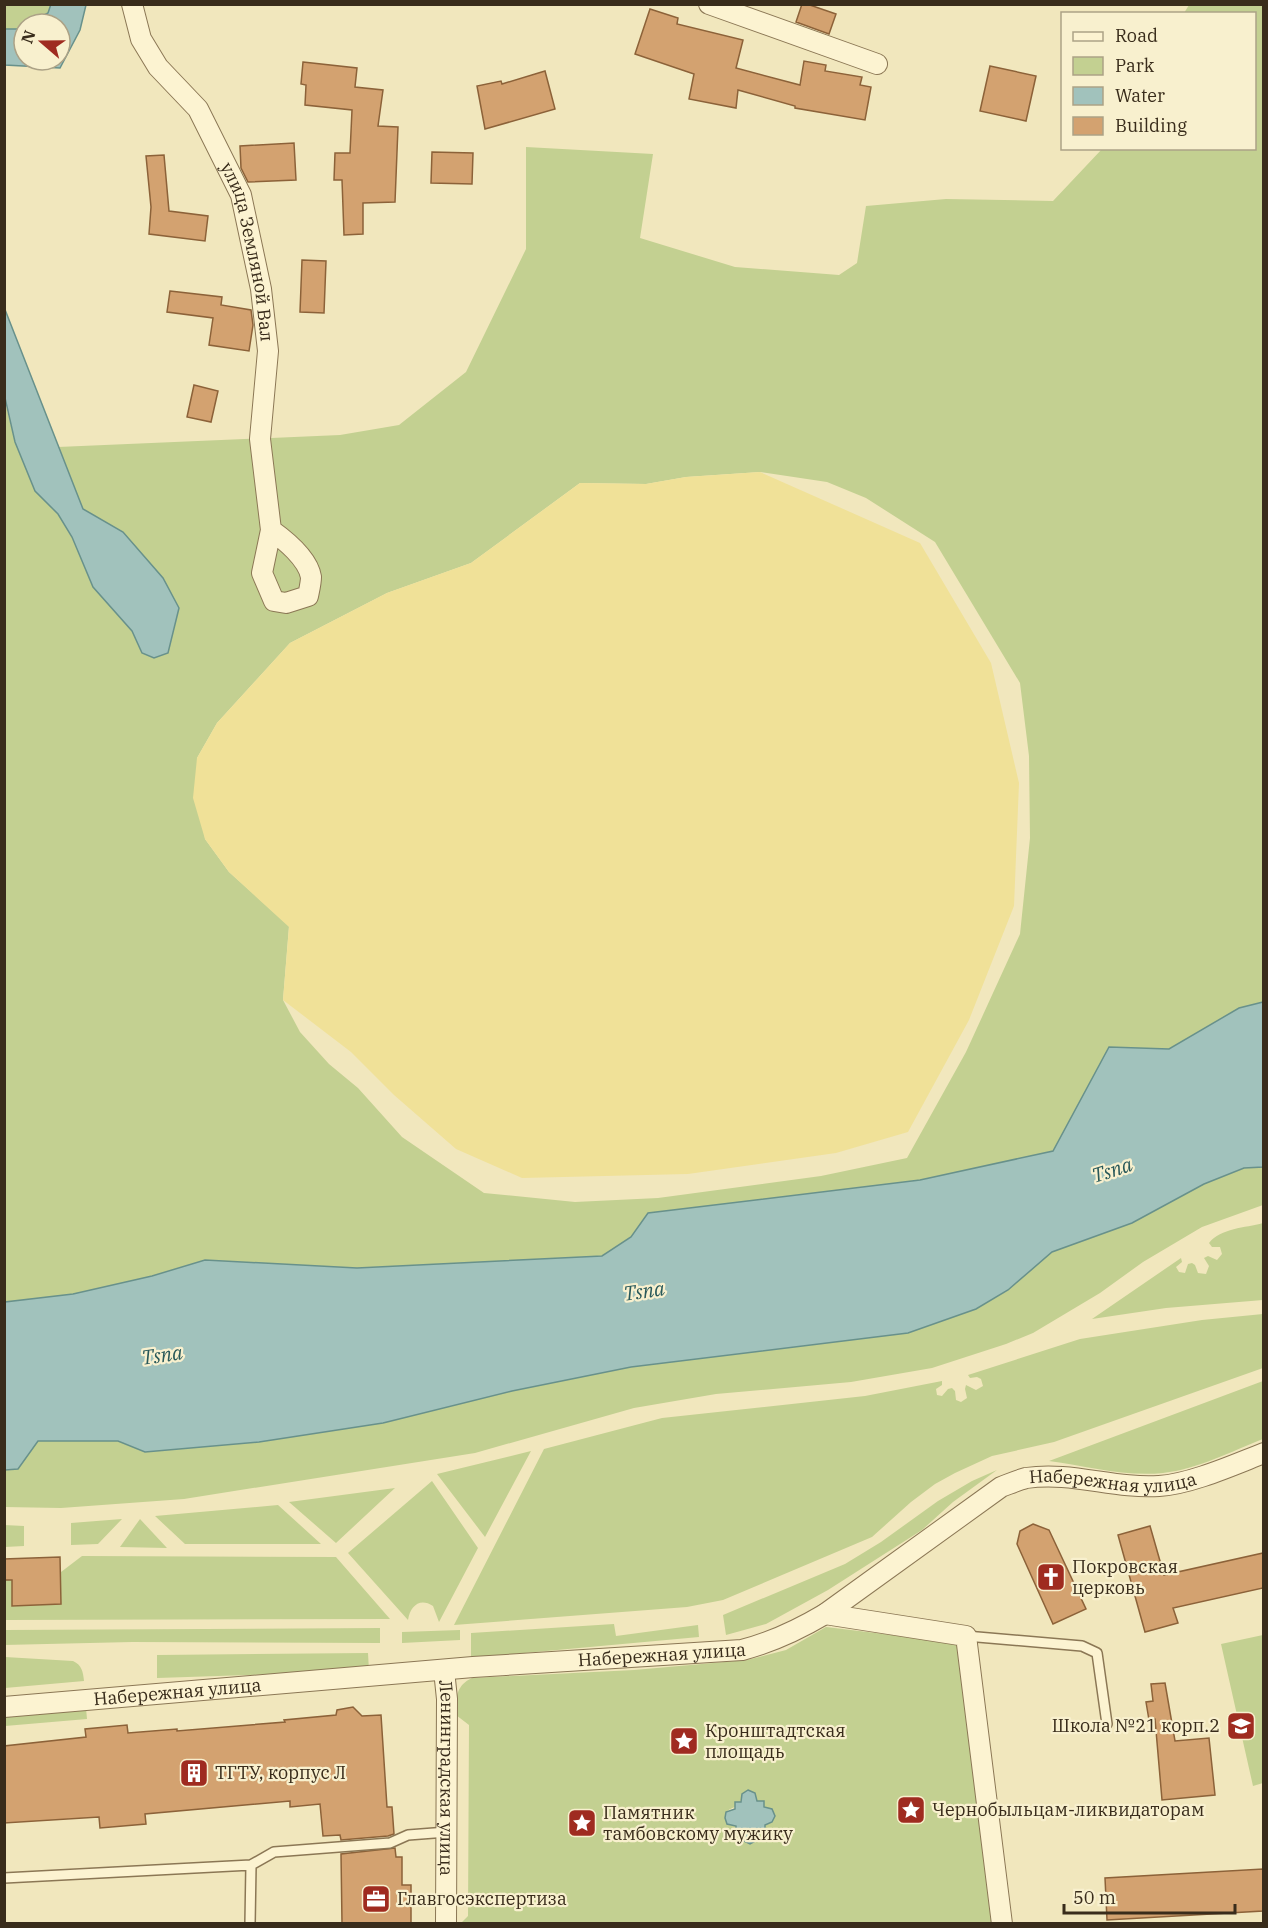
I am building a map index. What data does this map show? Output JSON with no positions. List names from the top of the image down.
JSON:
{
  "streets": {
    "street": ["улица Земляной Вал", "Набережная улица", "Ленинградская улица"]
  },
  "crossings": [
    ["Набережная улица", "Ленинградская улица"]
  ],
  "water": ["Tsna"],
  "places": {
    "church": ["Покровская церковь"],
    "school or university": ["Школа №21 корп.2"],
    "place": ["Кронштадтская площадь", "Чернобыльцам-ликвидаторам", "Памятник тамбовскому мужику"],
    "building": ["ТГТУ, корпус Л"],
    "office": ["Главгосэкспертиза"]
  },
  "legend": [
    "Road",
    "Park",
    "Water",
    "Building"
  ],
  "scale_bar": "50 m",
  "north": "left"
}
